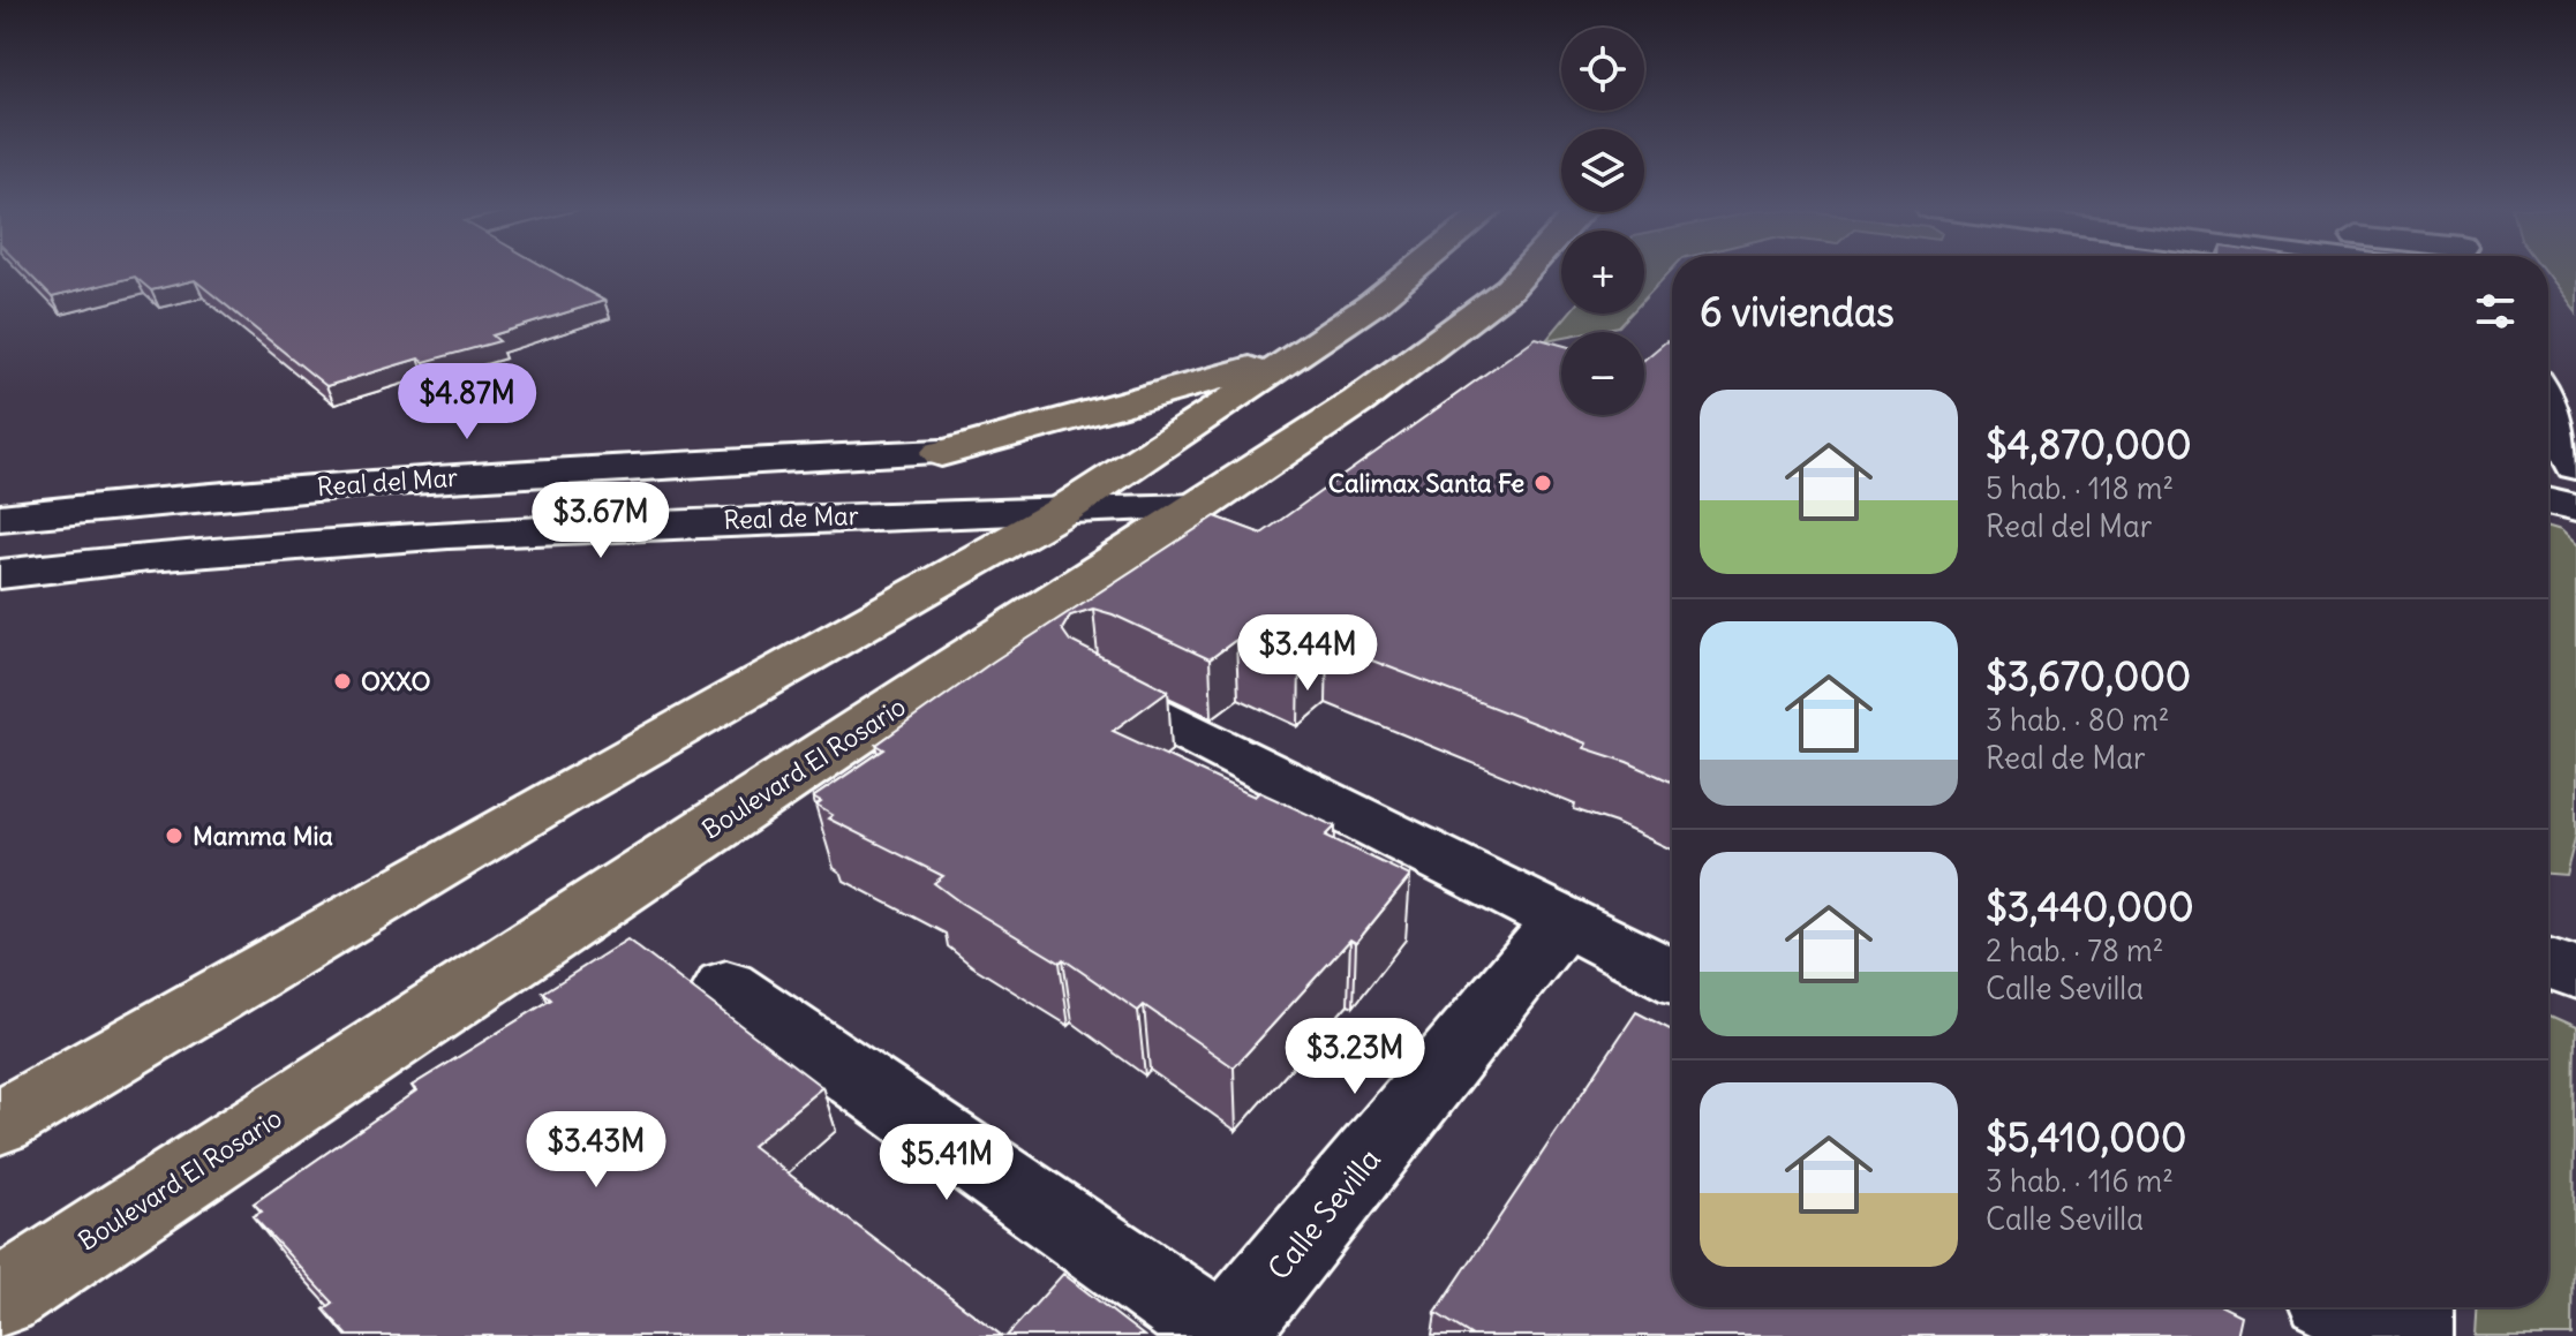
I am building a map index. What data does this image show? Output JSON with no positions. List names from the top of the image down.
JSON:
{
  "streets": {
    "main road": ["Boulevard El Rosario"],
    "street": ["Real del Mar", "Real de Mar", "Calle Sevilla"]
  },
  "crossings": [
    ["Real de Mar", "Boulevard El Rosario"]
  ],
  "places": ["Calimax Santa Fe", "OXXO", "Mamma Mia"],
  "page": {
    "map_buttons": ["+", "−"],
    "heading": "6 viviendas",
    "price": [
      "$4.87M",
      "$3.67M",
      "$3.44M",
      "$3.23M",
      "$3.43M",
      "$5.41M"
    ],
    "list": [
      {
        "name": "$4,870,000",
        "note": "5 hab. · 118 m² · Real del Mar"
      },
      {
        "name": "$3,670,000",
        "note": "3 hab. · 80 m² · Real de Mar"
      },
      {
        "name": "$3,440,000",
        "note": "2 hab. · 78 m² · Calle Sevilla"
      },
      {
        "name": "$5,410,000",
        "note": "3 hab. · 116 m² · Calle Sevilla"
      }
    ]
  }
}
